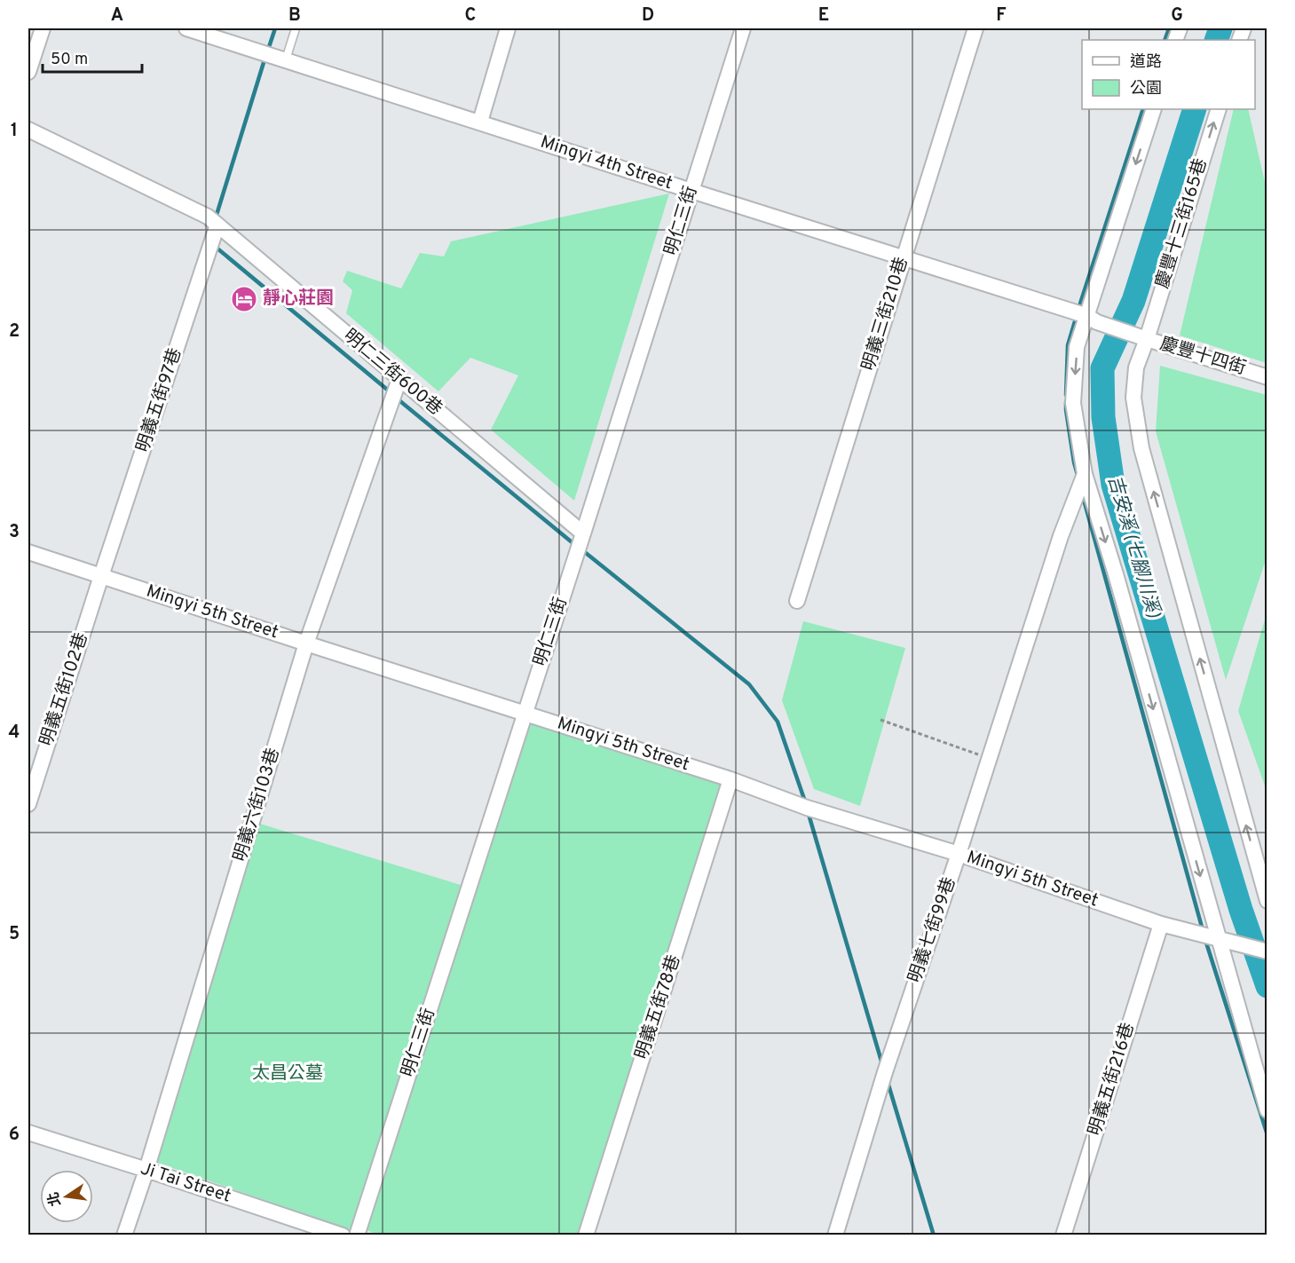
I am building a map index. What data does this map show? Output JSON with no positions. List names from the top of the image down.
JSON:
{
  "streets": {
    "street": [
      "Mingyi 4th Street",
      "明仁三街",
      "慶豐十三街165巷",
      "明義三街210巷",
      "慶豐十四街",
      "明仁三街600巷",
      "明義五街97巷",
      "Mingyi 5th Street",
      "明義五街102巷",
      "明義六街103巷",
      "明義七街99巷",
      "明義五街78巷",
      "明義五街216巷",
      "Ji Tai Street"
    ]
  },
  "crossings": [
    ["Mingyi 4th Street", "明仁三街"],
    ["Mingyi 4th Street", "明義三街210巷"],
    ["Mingyi 4th Street", "慶豐十四街"],
    ["明仁三街", "明仁三街600巷"],
    ["明仁三街", "Mingyi 5th Street"],
    ["慶豐十三街165巷", "慶豐十四街"],
    ["明仁三街600巷", "明義五街97巷"],
    ["明仁三街600巷", "明義六街103巷"],
    ["明義五街97巷", "Mingyi 5th Street"],
    ["明義五街97巷", "明義五街102巷"],
    ["Mingyi 5th Street", "明義五街102巷"],
    ["Mingyi 5th Street", "明義六街103巷"],
    ["Mingyi 5th Street", "明義七街99巷"],
    ["Mingyi 5th Street", "明義五街78巷"],
    ["Mingyi 5th Street", "明義五街216巷"],
    ["明義六街103巷", "Ji Tai Street"]
  ],
  "water": ["吉安溪 (七腳川溪)"],
  "parks": ["太昌公墓"],
  "places": {
    "hotel": ["靜心莊園"]
  },
  "legend": ["道路", "公園"],
  "scale_bar": "50 m",
  "north": "left",
  "grid": {
    "columns": [
      "A",
      "B",
      "C",
      "D",
      "E",
      "F",
      "G"
    ],
    "rows": [
      "1",
      "2",
      "3",
      "4",
      "5",
      "6"
    ]
  }
}
